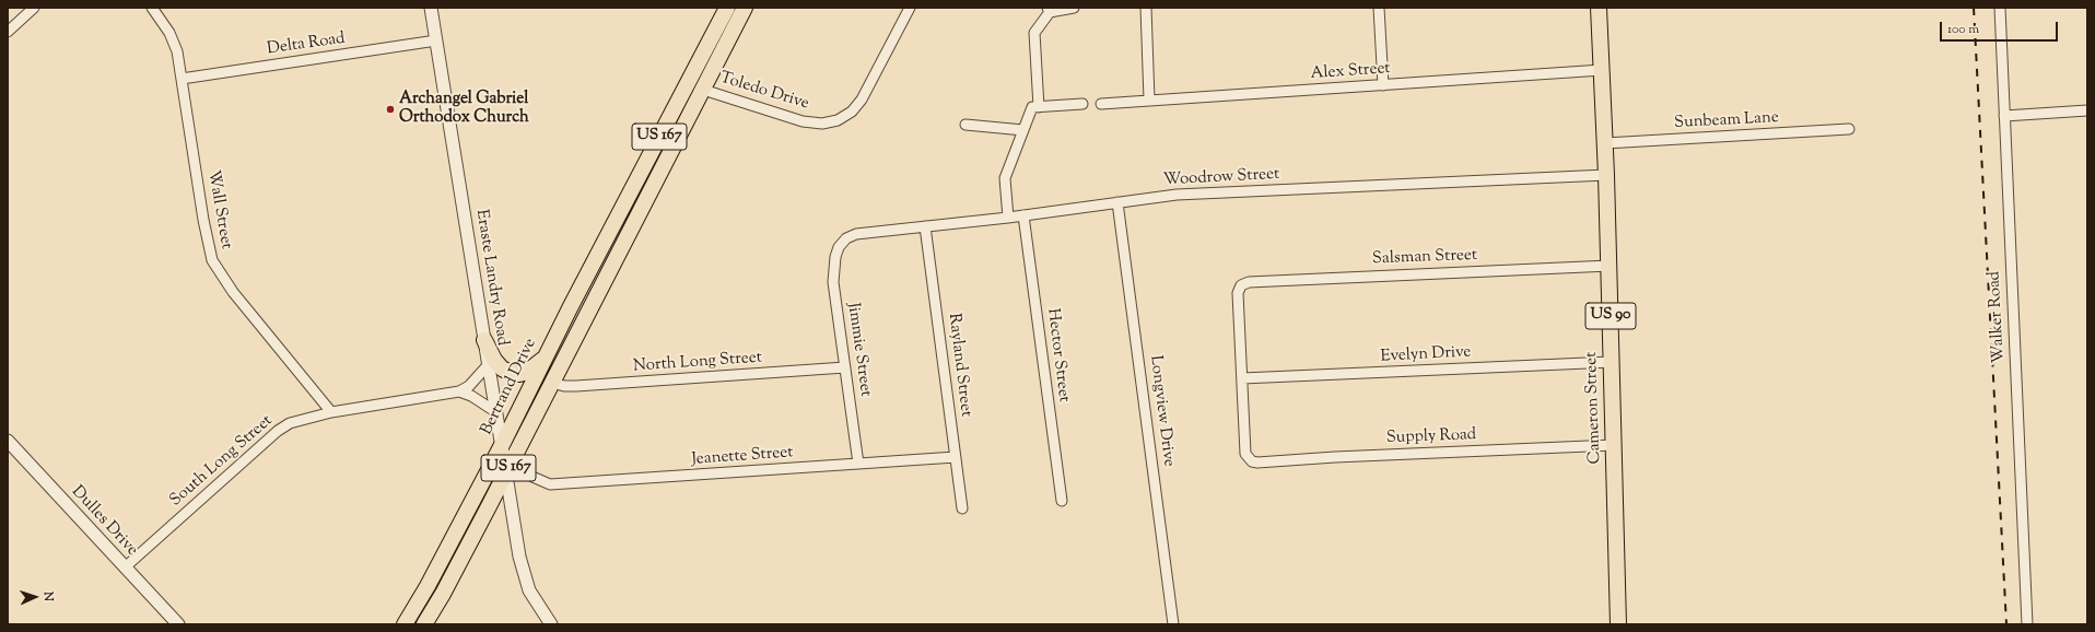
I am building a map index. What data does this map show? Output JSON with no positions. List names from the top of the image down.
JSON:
{
  "streets": {
    "main road": [
      "US 167",
      "US 90",
      "Bertrand Drive",
      "Cameron Street"
    ],
    "street": [
      "Delta Road",
      "Alex Street",
      "Toledo Drive",
      "Sunbeam Lane",
      "Woodrow Street",
      "Wall Street",
      "Salsman Street",
      "Eraste Landry Road",
      "Walker Road",
      "Jimmie Street",
      "Hector Street",
      "Evelyn Drive",
      "North Long Street",
      "Rayland Street",
      "Longview Drive",
      "Supply Road",
      "Jeanette Street",
      "South Long Street",
      "Dulles Drive"
    ]
  },
  "crossings": [
    ["Delta Road", "Wall Street"],
    ["Delta Road", "Eraste Landry Road"],
    ["Alex Street", "Cameron Street"],
    ["Toledo Drive", "US 167"],
    ["Sunbeam Lane", "Cameron Street"],
    ["US 167", "Eraste Landry Road"],
    ["US 167", "North Long Street"],
    ["Woodrow Street", "Jimmie Street"],
    ["Woodrow Street", "Hector Street"],
    ["Woodrow Street", "Rayland Street"],
    ["Woodrow Street", "Cameron Street"],
    ["Woodrow Street", "Longview Drive"],
    ["Wall Street", "South Long Street"],
    ["Salsman Street", "Evelyn Drive"],
    ["Salsman Street", "Cameron Street"],
    ["Salsman Street", "Supply Road"],
    ["Eraste Landry Road", "Bertrand Drive"],
    ["Eraste Landry Road", "South Long Street"],
    ["Jimmie Street", "North Long Street"],
    ["Jimmie Street", "Jeanette Street"],
    ["Evelyn Drive", "Cameron Street"],
    ["Evelyn Drive", "Supply Road"],
    ["Rayland Street", "Jeanette Street"],
    ["Cameron Street", "Supply Road"],
    ["South Long Street", "Dulles Drive"]
  ],
  "places": ["Archangel Gabriel Orthodox Church"],
  "scale_bar": "100 m",
  "north": "right"
}
